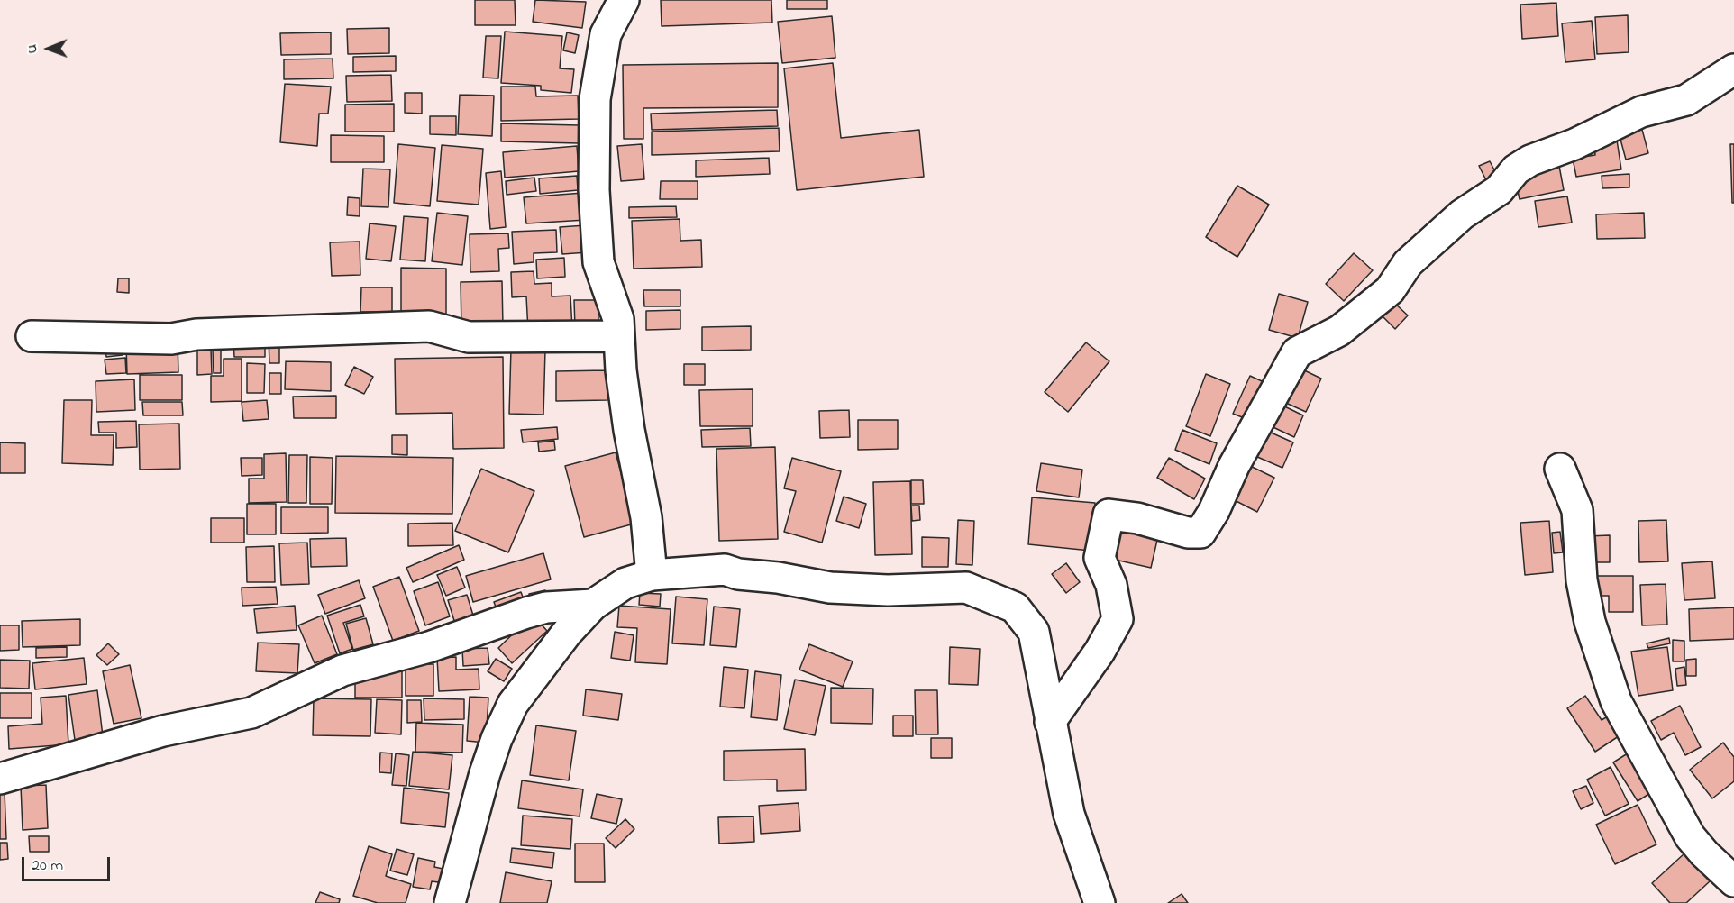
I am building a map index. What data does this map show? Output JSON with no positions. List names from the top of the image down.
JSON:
{
  "scale_bar": "20 m",
  "north": "left"
}
